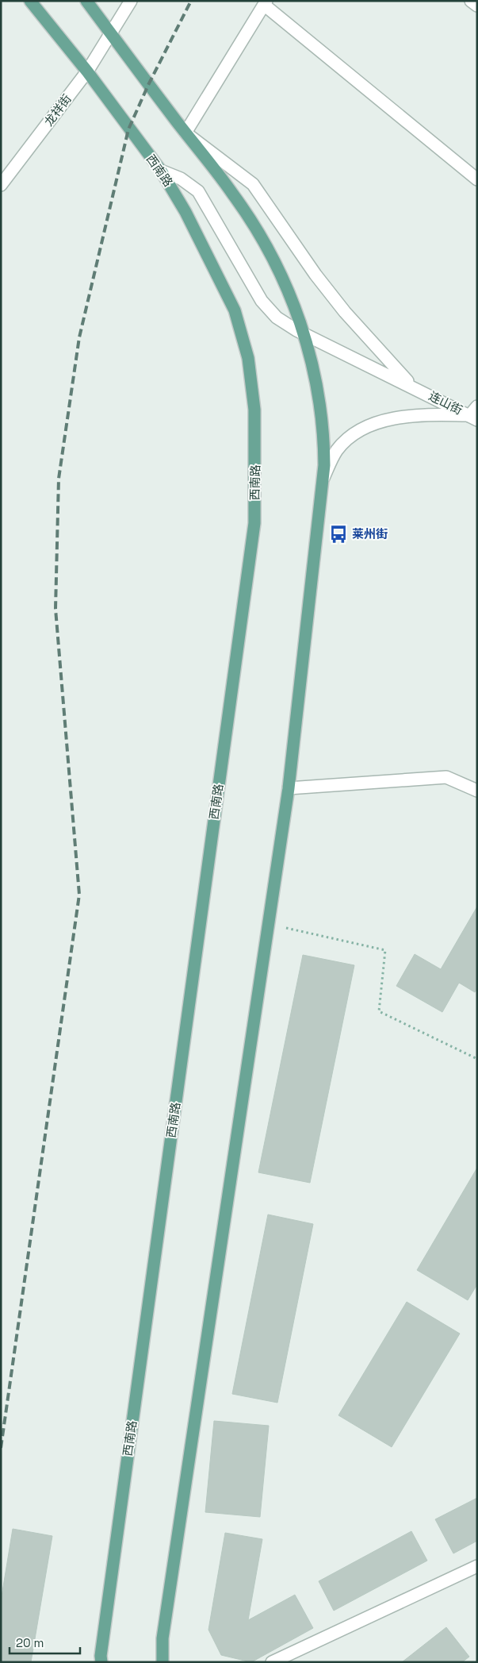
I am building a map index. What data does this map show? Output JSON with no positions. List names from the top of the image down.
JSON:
{
  "streets": {
    "main road": ["西南路"],
    "street": ["龙祥街", "连山街"]
  },
  "crossings": [
    ["龙祥街", "西南路"],
    ["西南路", "连山街"]
  ],
  "places": {
    "bus stop": ["莱州街"]
  },
  "scale_bar": "20 m"
}
